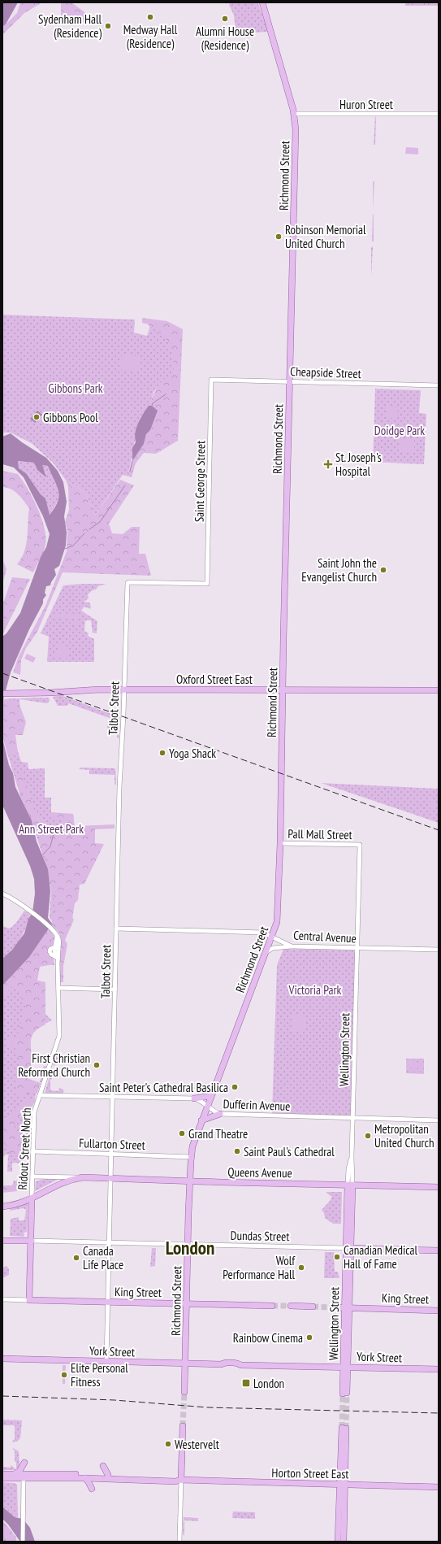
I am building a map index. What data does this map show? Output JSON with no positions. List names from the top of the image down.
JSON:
{
  "streets": {
    "main road": [
      "Richmond Street",
      "Oxford Street East",
      "Wellington Street",
      "Ridout Street North",
      "Queens Avenue",
      "Dundas Street",
      "King Street",
      "York Street",
      "Horton Street East"
    ],
    "street": [
      "Huron Street",
      "Cheapside Street",
      "Saint George Street",
      "Talbot Street",
      "Pall Mall Street",
      "Central Avenue",
      "Dufferin Avenue",
      "Fullarton Street"
    ]
  },
  "crossings": [
    ["Huron Street", "Richmond Street"],
    ["Richmond Street", "Cheapside Street"],
    ["Richmond Street", "Oxford Street East"],
    ["Richmond Street", "Pall Mall Street"],
    ["Richmond Street", "Central Avenue"],
    ["Richmond Street", "Dufferin Avenue"],
    ["Richmond Street", "Fullarton Street"],
    ["Richmond Street", "Queens Avenue"],
    ["Richmond Street", "Dundas Street"],
    ["Richmond Street", "King Street"],
    ["Richmond Street", "York Street"],
    ["Cheapside Street", "Saint George Street"],
    ["Saint George Street", "Talbot Street"],
    ["Oxford Street East", "Talbot Street"],
    ["Talbot Street", "Central Avenue"],
    ["Talbot Street", "Dufferin Avenue"],
    ["Talbot Street", "Fullarton Street"],
    ["Talbot Street", "Queens Avenue"],
    ["Talbot Street", "Dundas Street"],
    ["Talbot Street", "King Street"],
    ["Talbot Street", "York Street"],
    ["Pall Mall Street", "Wellington Street"],
    ["Central Avenue", "Wellington Street"],
    ["Wellington Street", "Dufferin Avenue"],
    ["Wellington Street", "Queens Avenue"],
    ["Wellington Street", "Dundas Street"],
    ["Wellington Street", "King Street"],
    ["Wellington Street", "York Street"],
    ["Dufferin Avenue", "Ridout Street North"],
    ["Fullarton Street", "Ridout Street North"],
    ["Ridout Street North", "Queens Avenue"],
    ["Ridout Street North", "Dundas Street"],
    ["Ridout Street North", "King Street"]
  ],
  "districts": ["London"],
  "parks": [
    "Gibbons Park",
    "Doidge Park",
    "Ann Street Park",
    "Victoria Park"
  ],
  "places": {
    "other": [
      "Medway Hall (Residence)",
      "Alumni House (Residence)",
      "Sydenham Hall (Residence)",
      "Robinson Memorial United Church",
      "Gibbons Pool",
      "Saint John the Evangelist Church",
      "Yoga Shack",
      "First Christian Reformed Church",
      "Saint Peter's Cathedral Basilica",
      "Grand Theatre",
      "Metropolitan United Church",
      "Saint Paul's Cathedral",
      "Canadian Medical Hall of Fame",
      "Canada Life Place",
      "Wolf Performance Hall",
      "Rainbow Cinema",
      "Elite Personal Fitness",
      "Westervelt"
    ],
    "health": ["St. Joseph's Hospital"],
    "transit": ["London"]
  }
}
